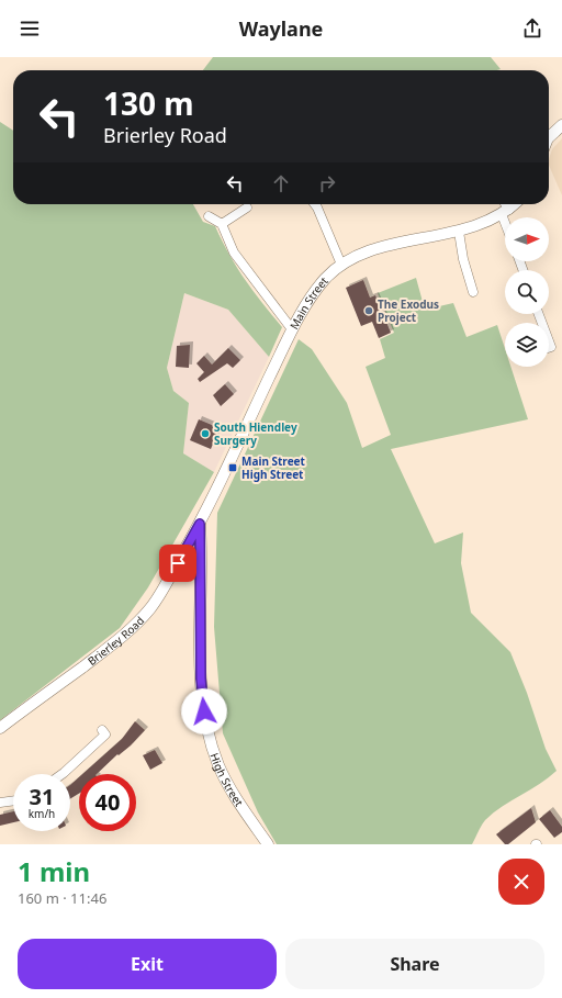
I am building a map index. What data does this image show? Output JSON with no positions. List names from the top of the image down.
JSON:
{
  "streets": {
    "street": ["Main Street", "Brierley Road", "High Street"]
  },
  "crossings": [
    ["Main Street", "Brierley Road"],
    ["Main Street", "High Street"],
    ["Brierley Road", "High Street"]
  ],
  "places": {
    "other": ["The Exodus Project", "South Hiendley Surgery"],
    "transit": ["Main Street High Street"]
  },
  "north": "right",
  "page": {
    "header": "Waylane",
    "turn": ["130 m", "Brierley Road"],
    "speed": "31 km/h",
    "limit": "40",
    "heading": ["1 min", "160 m · 11:46"],
    "buttons": ["Exit", "Share"]
  }
}
